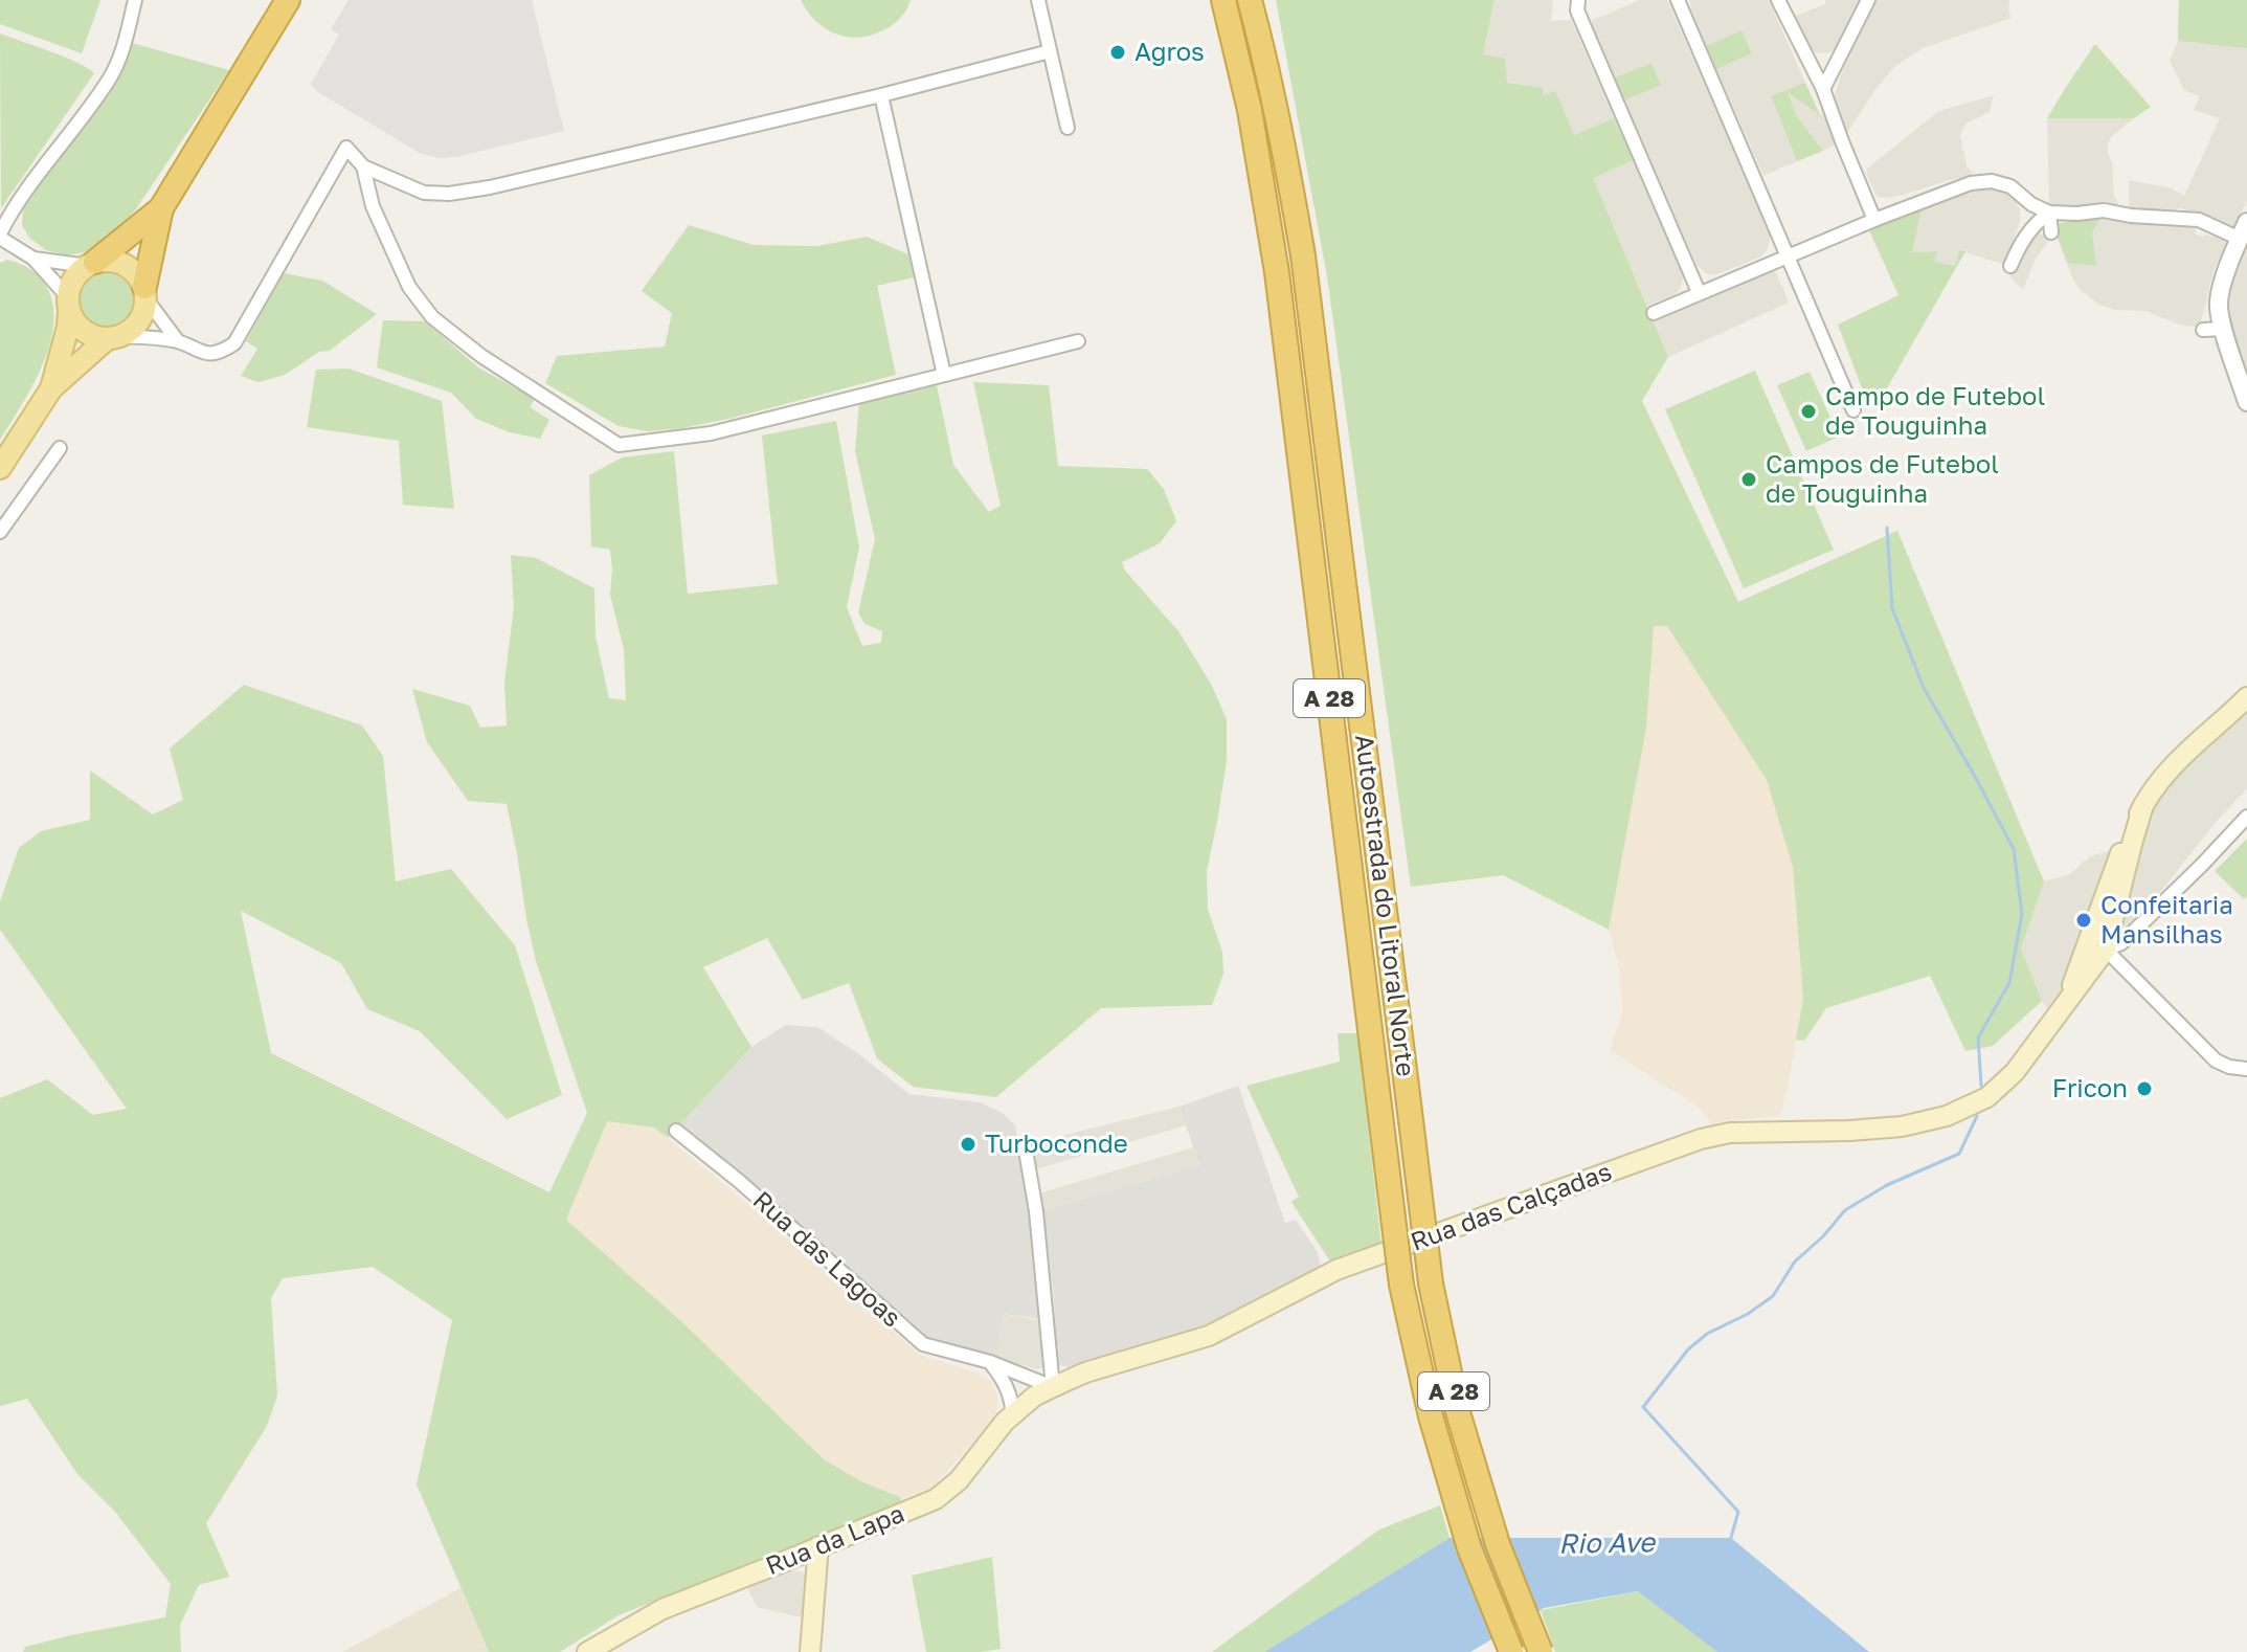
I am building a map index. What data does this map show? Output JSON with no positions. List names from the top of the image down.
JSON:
{
  "streets": {
    "highway": ["A 28", "Autoestrada do Litoral Norte"],
    "main road": ["Rua das Calçadas", "Rua da Lapa"],
    "street": ["Rua das Lagoas"]
  },
  "crossings": [
    ["Rua das Calçadas", "Rua das Lagoas"],
    ["Rua das Calçadas", "Rua da Lapa"],
    ["Rua das Lagoas", "Rua da Lapa"]
  ],
  "water": ["Rio Ave"],
  "places": [
    "Agros",
    "Campo de Futebol de Touguinha",
    "Campos de Futebol de Touguinha",
    "Confeitaria Mansilhas",
    "Fricon",
    "Turboconde"
  ]
}
